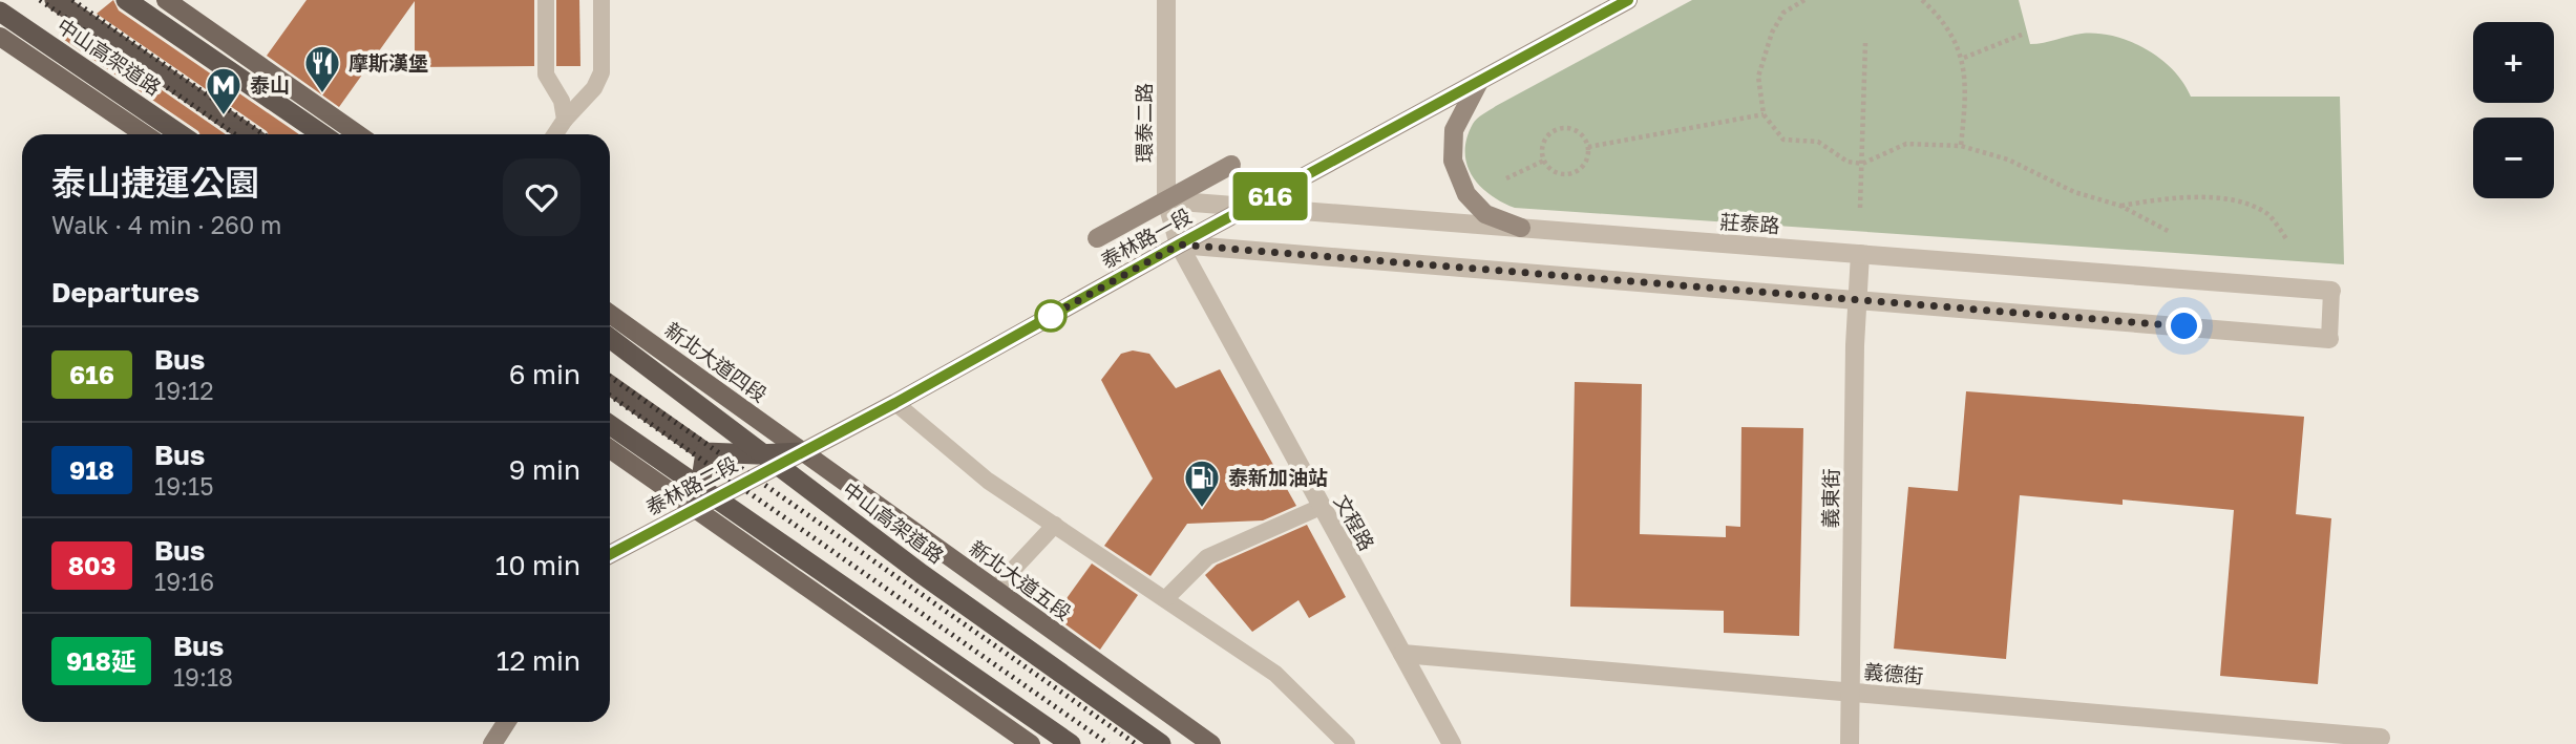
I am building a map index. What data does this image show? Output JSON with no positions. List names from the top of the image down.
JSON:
{
  "streets": {
    "highway": ["中山高架道路"],
    "main road": [
      "泰林路一段",
      "新北大道四段",
      "泰林路二段",
      "新北大道五段"
    ],
    "street": [
      "環泰二路",
      "莊泰路",
      "義東街",
      "文程路",
      "義德街"
    ]
  },
  "crossings": [
    ["環泰二路", "莊泰路"],
    ["環泰二路", "泰林路一段"],
    ["環泰二路", "文程路"],
    ["莊泰路", "泰林路一段"],
    ["莊泰路", "義東街"],
    ["泰林路一段", "新北大道四段"],
    ["泰林路一段", "泰林路二段"],
    ["泰林路一段", "文程路"],
    ["泰林路一段", "新北大道五段"],
    ["新北大道四段", "泰林路二段"],
    ["新北大道四段", "新北大道五段"],
    ["泰林路二段", "新北大道五段"],
    ["義東街", "義德街"],
    ["文程路", "義德街"]
  ],
  "places": {
    "restaurant": ["摩斯漢堡"],
    "metro station": ["泰山"],
    "fuel station": ["泰新加油站"]
  },
  "lines": ["bus line 616"],
  "page": {
    "on_map": "616",
    "map_buttons": ["+", "−"],
    "heading": [
      ["泰山捷運公園", "Walk · 4 min · 260 m"],
      "Departures"
    ],
    "list": [
      {
        "mark": "616",
        "name": "Bus",
        "note": "19:12",
        "value": "6 min"
      },
      {
        "mark": "918",
        "name": "Bus",
        "note": "19:15",
        "value": "9 min"
      },
      {
        "mark": "803",
        "name": "Bus",
        "note": "19:16",
        "value": "10 min"
      },
      {
        "mark": "918延",
        "name": "Bus",
        "note": "19:18",
        "value": "12 min"
      }
    ]
  }
}
